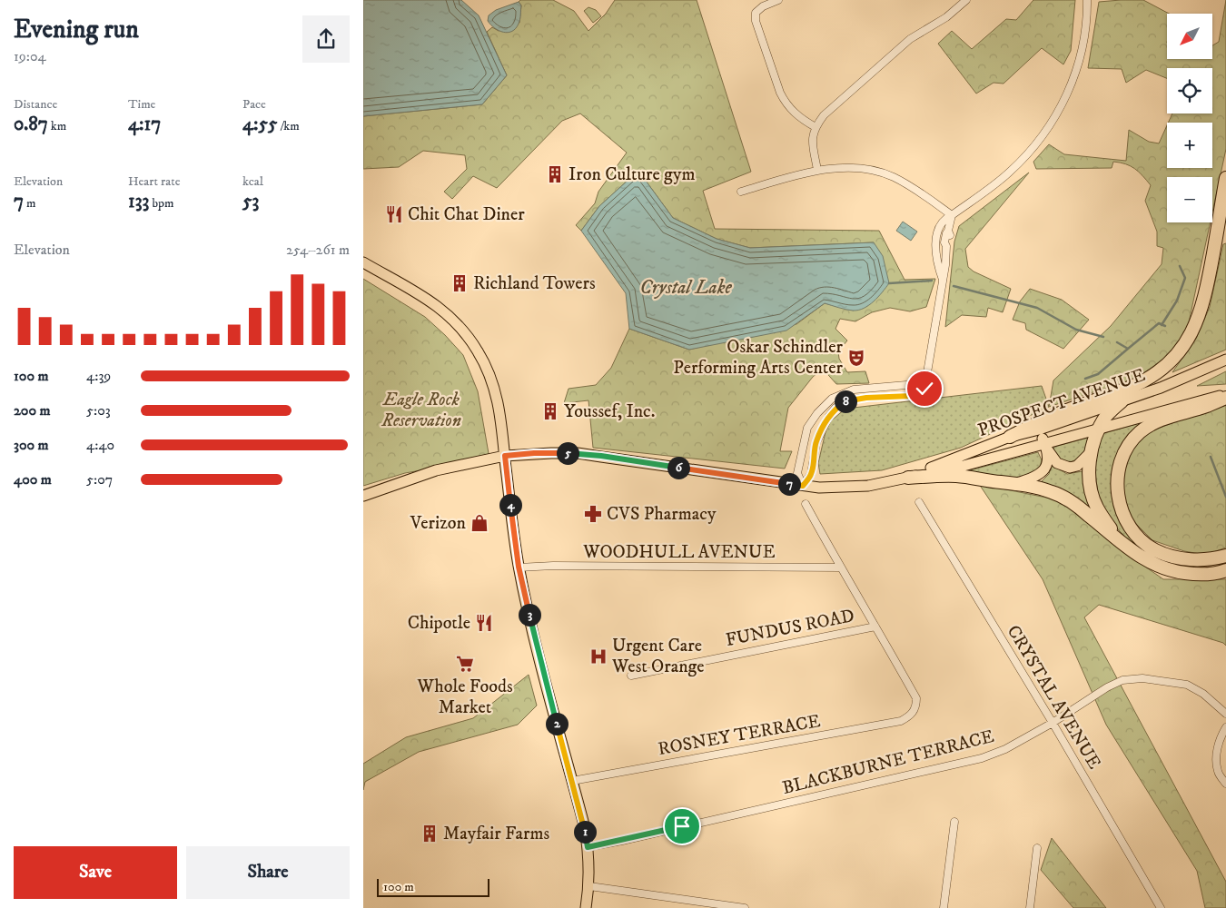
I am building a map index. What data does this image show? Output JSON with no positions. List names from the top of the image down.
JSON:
{
  "streets": {
    "main road": ["PROSPECT AVENUE"],
    "street": [
      "WOODHULL AVENUE",
      "FUNDUS ROAD",
      "CRYSTAL AVENUE",
      "ROSNEY TERRACE",
      "BLACKBURNE TERRACE"
    ]
  },
  "crossings": [
    ["FUNDUS ROAD", "ROSNEY TERRACE"],
    ["CRYSTAL AVENUE", "BLACKBURNE TERRACE"]
  ],
  "water": ["Crystal Lake"],
  "parks": ["Eagle Rock Reservation"],
  "places": {
    "building": [
      "Iron Culture gym",
      "Richland Towers",
      "Youssef, Inc.",
      "Mayfair Farms"
    ],
    "restaurant": ["Chit Chat Diner", "Chipotle"],
    "theatre": ["Oskar Schindler Performing Arts Center"],
    "pharmacy": ["CVS Pharmacy"],
    "shop": ["Verizon"],
    "hospital": ["Urgent Care West Orange"],
    "supermarket": ["Whole Foods Market"]
  },
  "scale_bar": "100 m",
  "north": "bottom left",
  "page": {
    "heading": ["Evening run", "19:04"],
    "map_buttons": ["+", "−"],
    "stats": [
      ["Distance", "0.87 km"],
      ["Time", "4:17"],
      ["Pace", "4:55 /km"],
      ["Elevation", "7 m"],
      ["Heart rate", "133 bpm"],
      ["kcal", "53"]
    ],
    "chart": ["Elevation", "254–261 m"],
    "list": [
      {
        "name": "100 m",
        "note": "4:39"
      },
      {
        "name": "200 m",
        "note": "5:03"
      },
      {
        "name": "300 m",
        "note": "4:40"
      },
      {
        "name": "400 m",
        "note": "5:07"
      }
    ],
    "pins": [
      "8",
      "5",
      "6",
      "7",
      "4",
      "3",
      "2",
      "1"
    ],
    "buttons": ["Save", "Share"],
    "scale": "100 m"
  }
}
